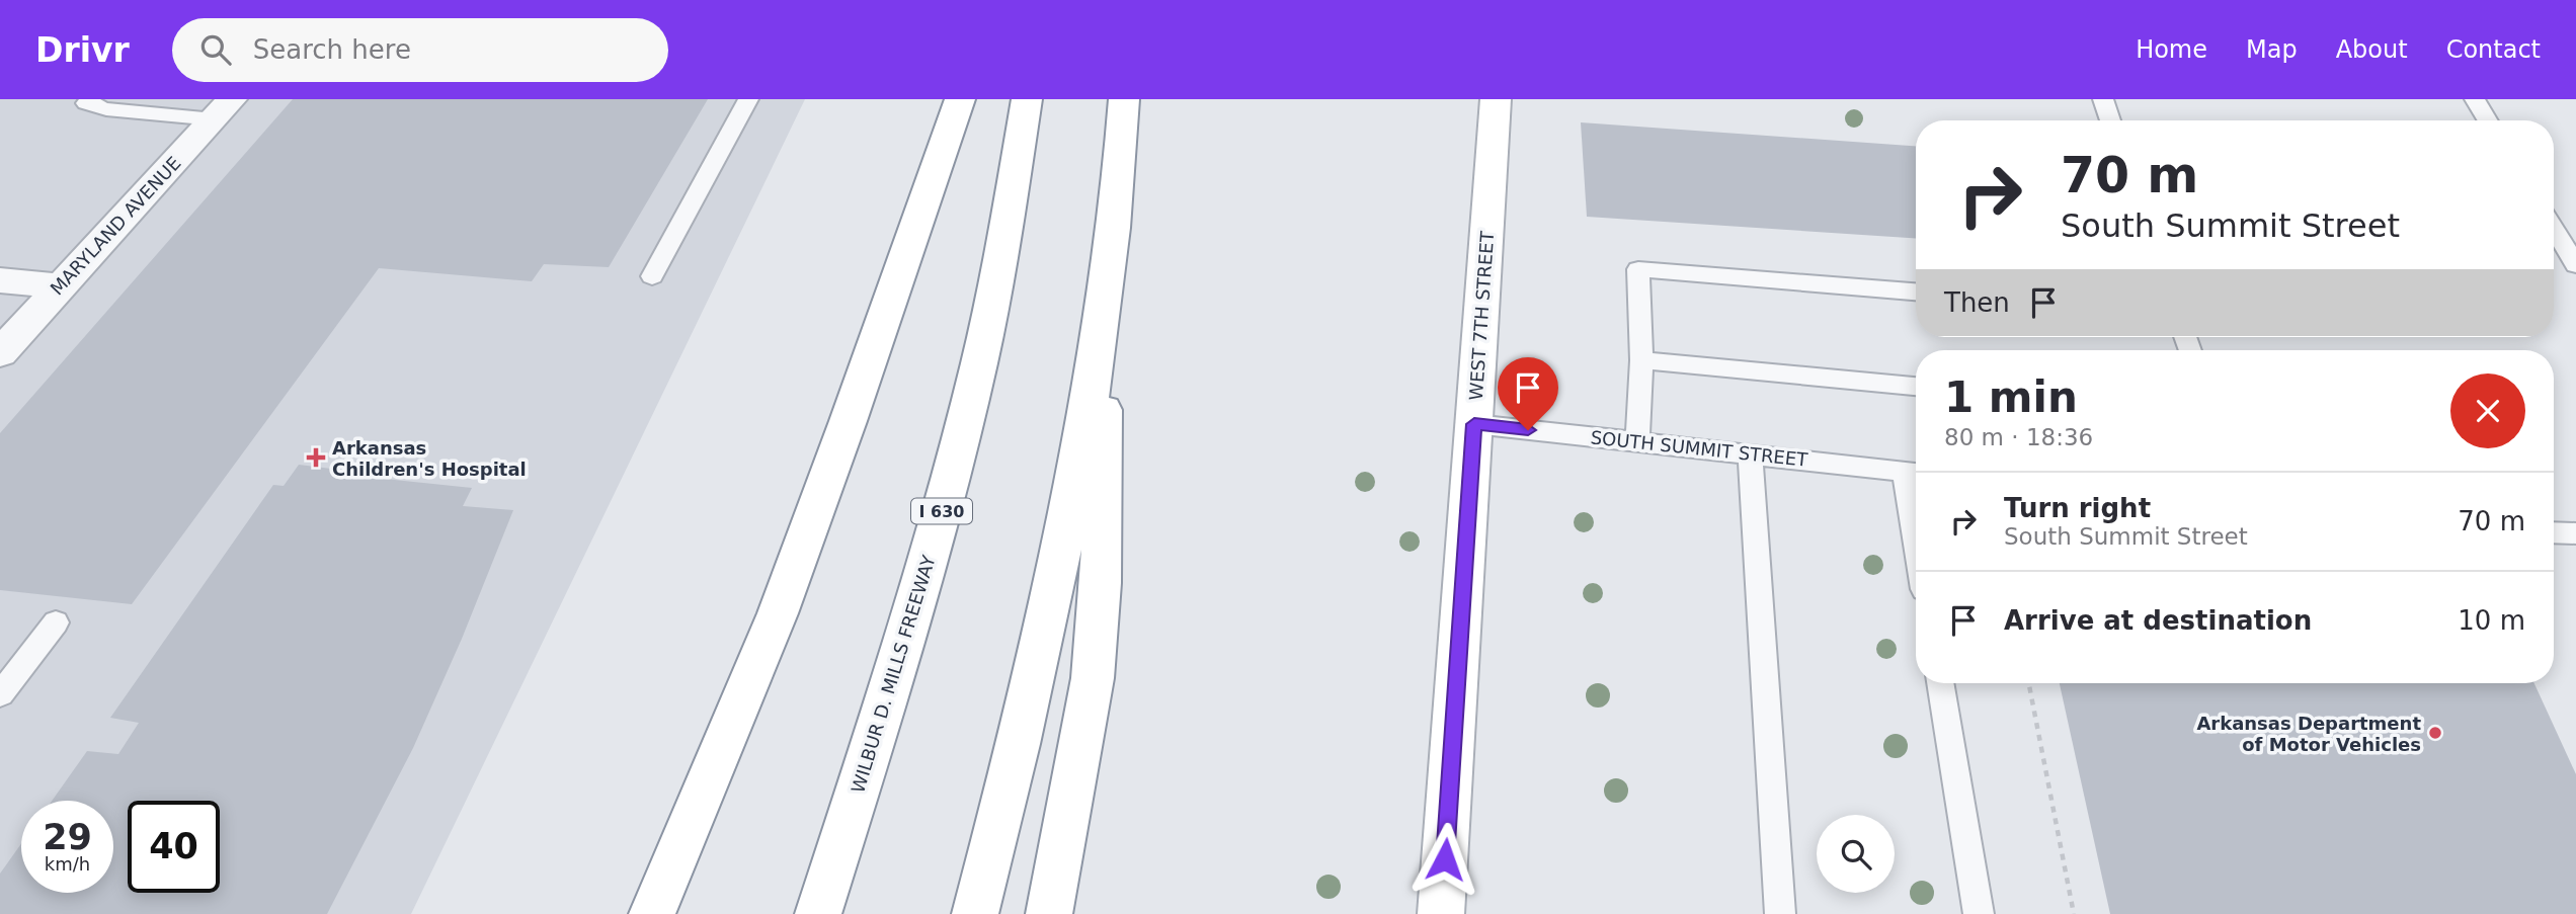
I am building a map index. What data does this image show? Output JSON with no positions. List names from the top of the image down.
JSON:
{
  "streets": {
    "main road": ["WEST 7TH STREET", "I 630", "WILBUR D. MILLS FREEWAY"],
    "street": ["MARYLAND AVENUE"],
    "lane": ["SOUTH SUMMIT STREET"]
  },
  "crossings": [
    ["WEST 7TH STREET", "SOUTH SUMMIT STREET"]
  ],
  "places": {
    "health": ["Arkansas Children's Hospital"],
    "other": ["Arkansas Department of Motor Vehicles"]
  },
  "page": {
    "header": "Drivr",
    "search": "Search here",
    "nav": [
      "Home",
      "Map",
      "About",
      "Contact"
    ],
    "turn": ["70 m", "South Summit Street"],
    "then": "Then",
    "heading": ["1 min", "80 m · 18:36"],
    "list": [
      {
        "name": "Turn right",
        "note": "South Summit Street",
        "value": "70 m"
      },
      {
        "name": "Arrive at destination",
        "value": "10 m"
      }
    ],
    "speed": "29 km/h",
    "limit": "40"
  }
}
